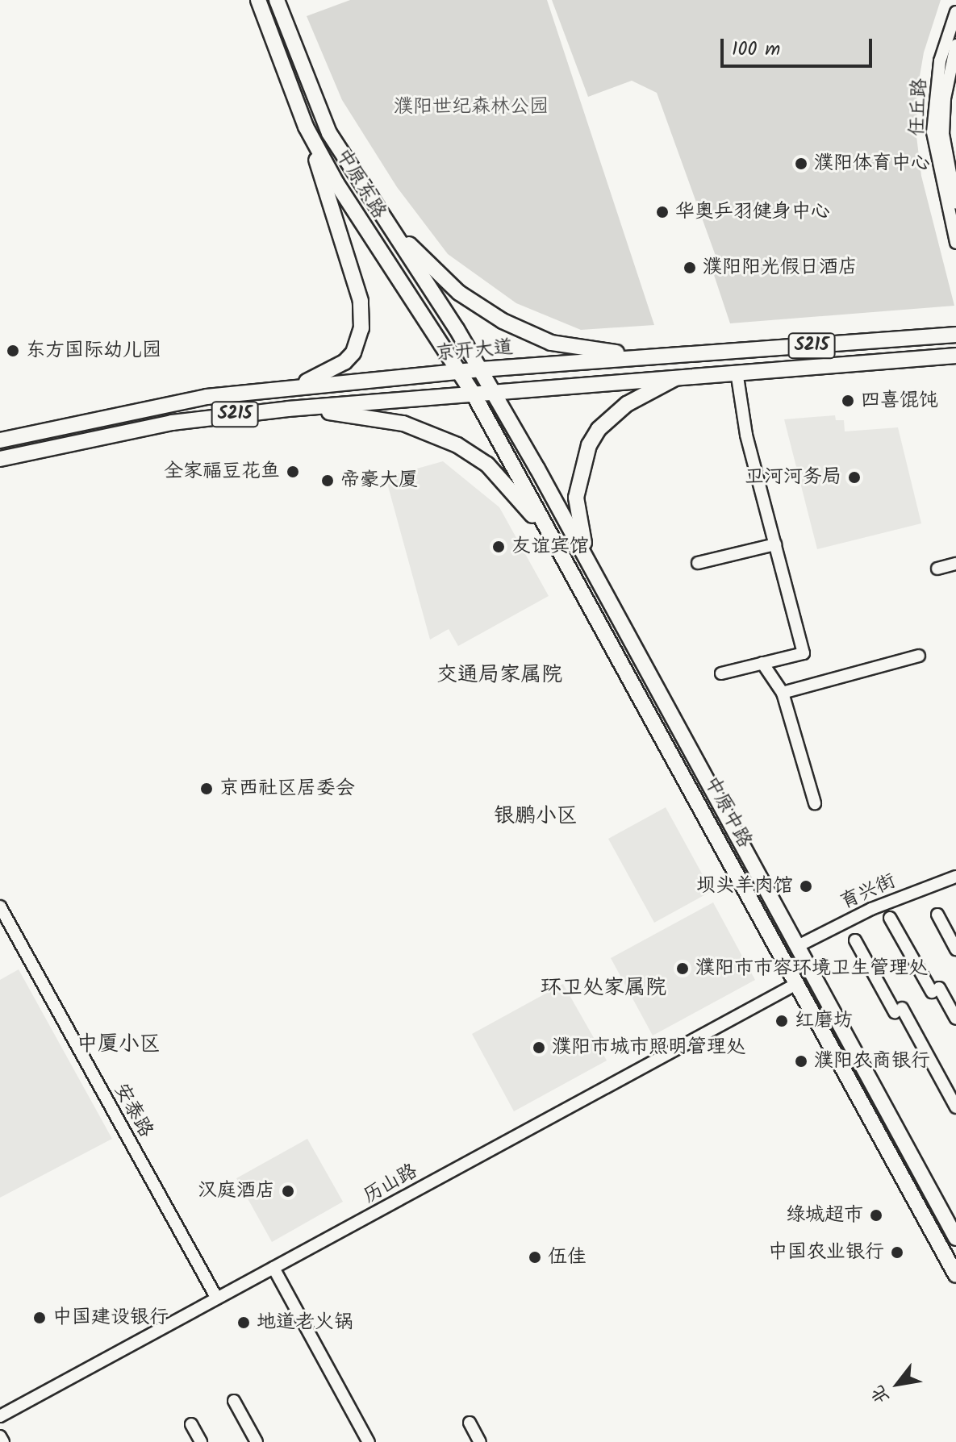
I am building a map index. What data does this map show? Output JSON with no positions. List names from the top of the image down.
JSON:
{
  "streets": {
    "main road": [
      "中原东路",
      "S215",
      "京开大道",
      "中原中路"
    ],
    "street": [
      "任丘路",
      "育兴街",
      "安泰路",
      "历山路"
    ]
  },
  "crossings": [
    ["中原东路", "京开大道"],
    ["中原东路", "中原中路"],
    ["S215", "中原中路"],
    ["京开大道", "中原中路"],
    ["中原中路", "育兴街"],
    ["中原中路", "历山路"],
    ["安泰路", "历山路"]
  ],
  "districts": [
    "交通局家属院",
    "银鹏小区",
    "环卫处家属院",
    "中厦小区"
  ],
  "parks": ["濮阳世纪森林公园"],
  "places": [
    "濮阳体育中心",
    "华奥乒羽健身中心",
    "濮阳阳光假日酒店",
    "东方国际幼儿园",
    "四喜馄饨",
    "全家福豆花鱼",
    "卫河河务局",
    "帝豪大厦",
    "友谊宾馆",
    "京西社区居委会",
    "坝头羊肉馆",
    "濮阳市市容环境卫生管理处",
    "红磨坊",
    "濮阳市城市照明管理处",
    "濮阳农商银行",
    "汉庭酒店",
    "绿城超市",
    "中国农业银行",
    "伍佳",
    "中国建设银行",
    "地道老火锅"
  ],
  "scale_bar": "100 m",
  "north": "bottom left"
}
